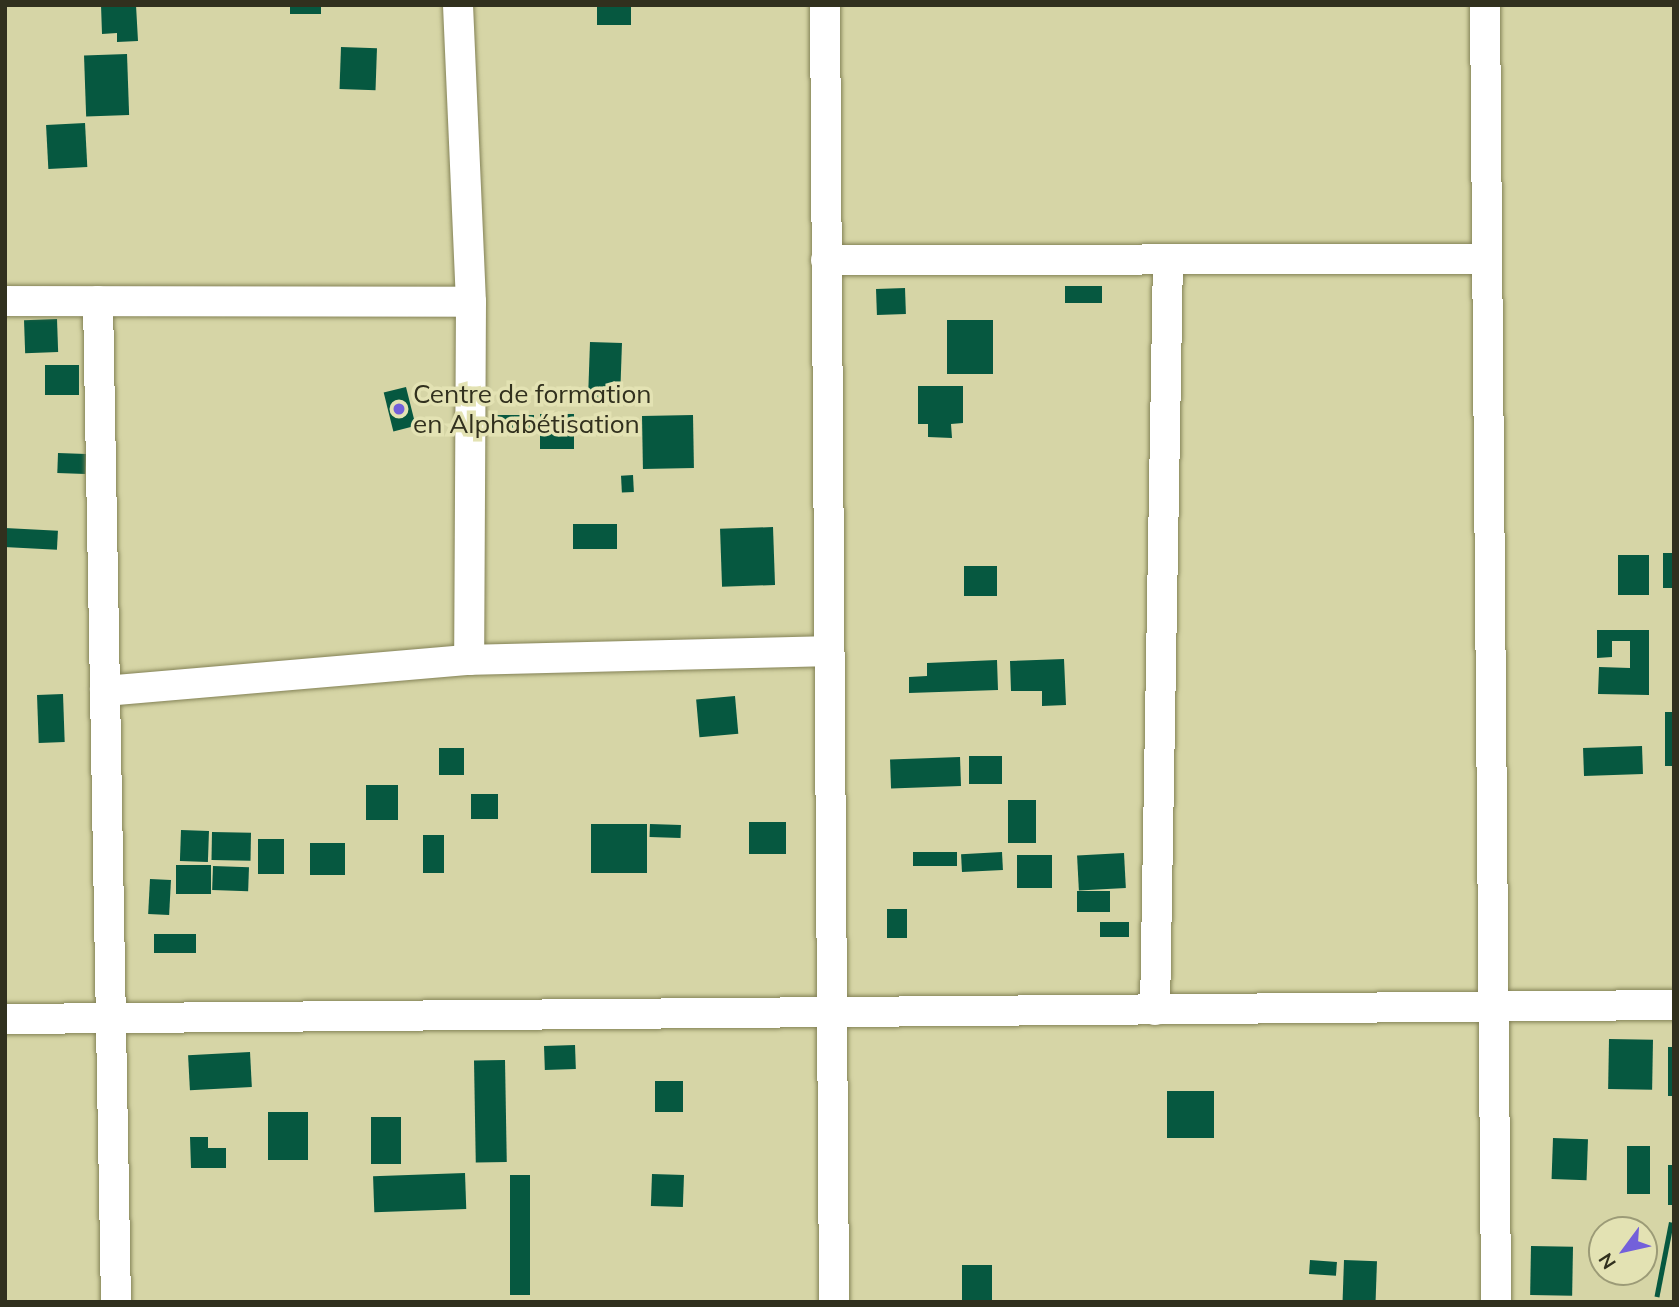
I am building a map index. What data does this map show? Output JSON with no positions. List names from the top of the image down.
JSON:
{
  "places": ["Centre de formation en Alphabétisation"],
  "north": "bottom left"
}
